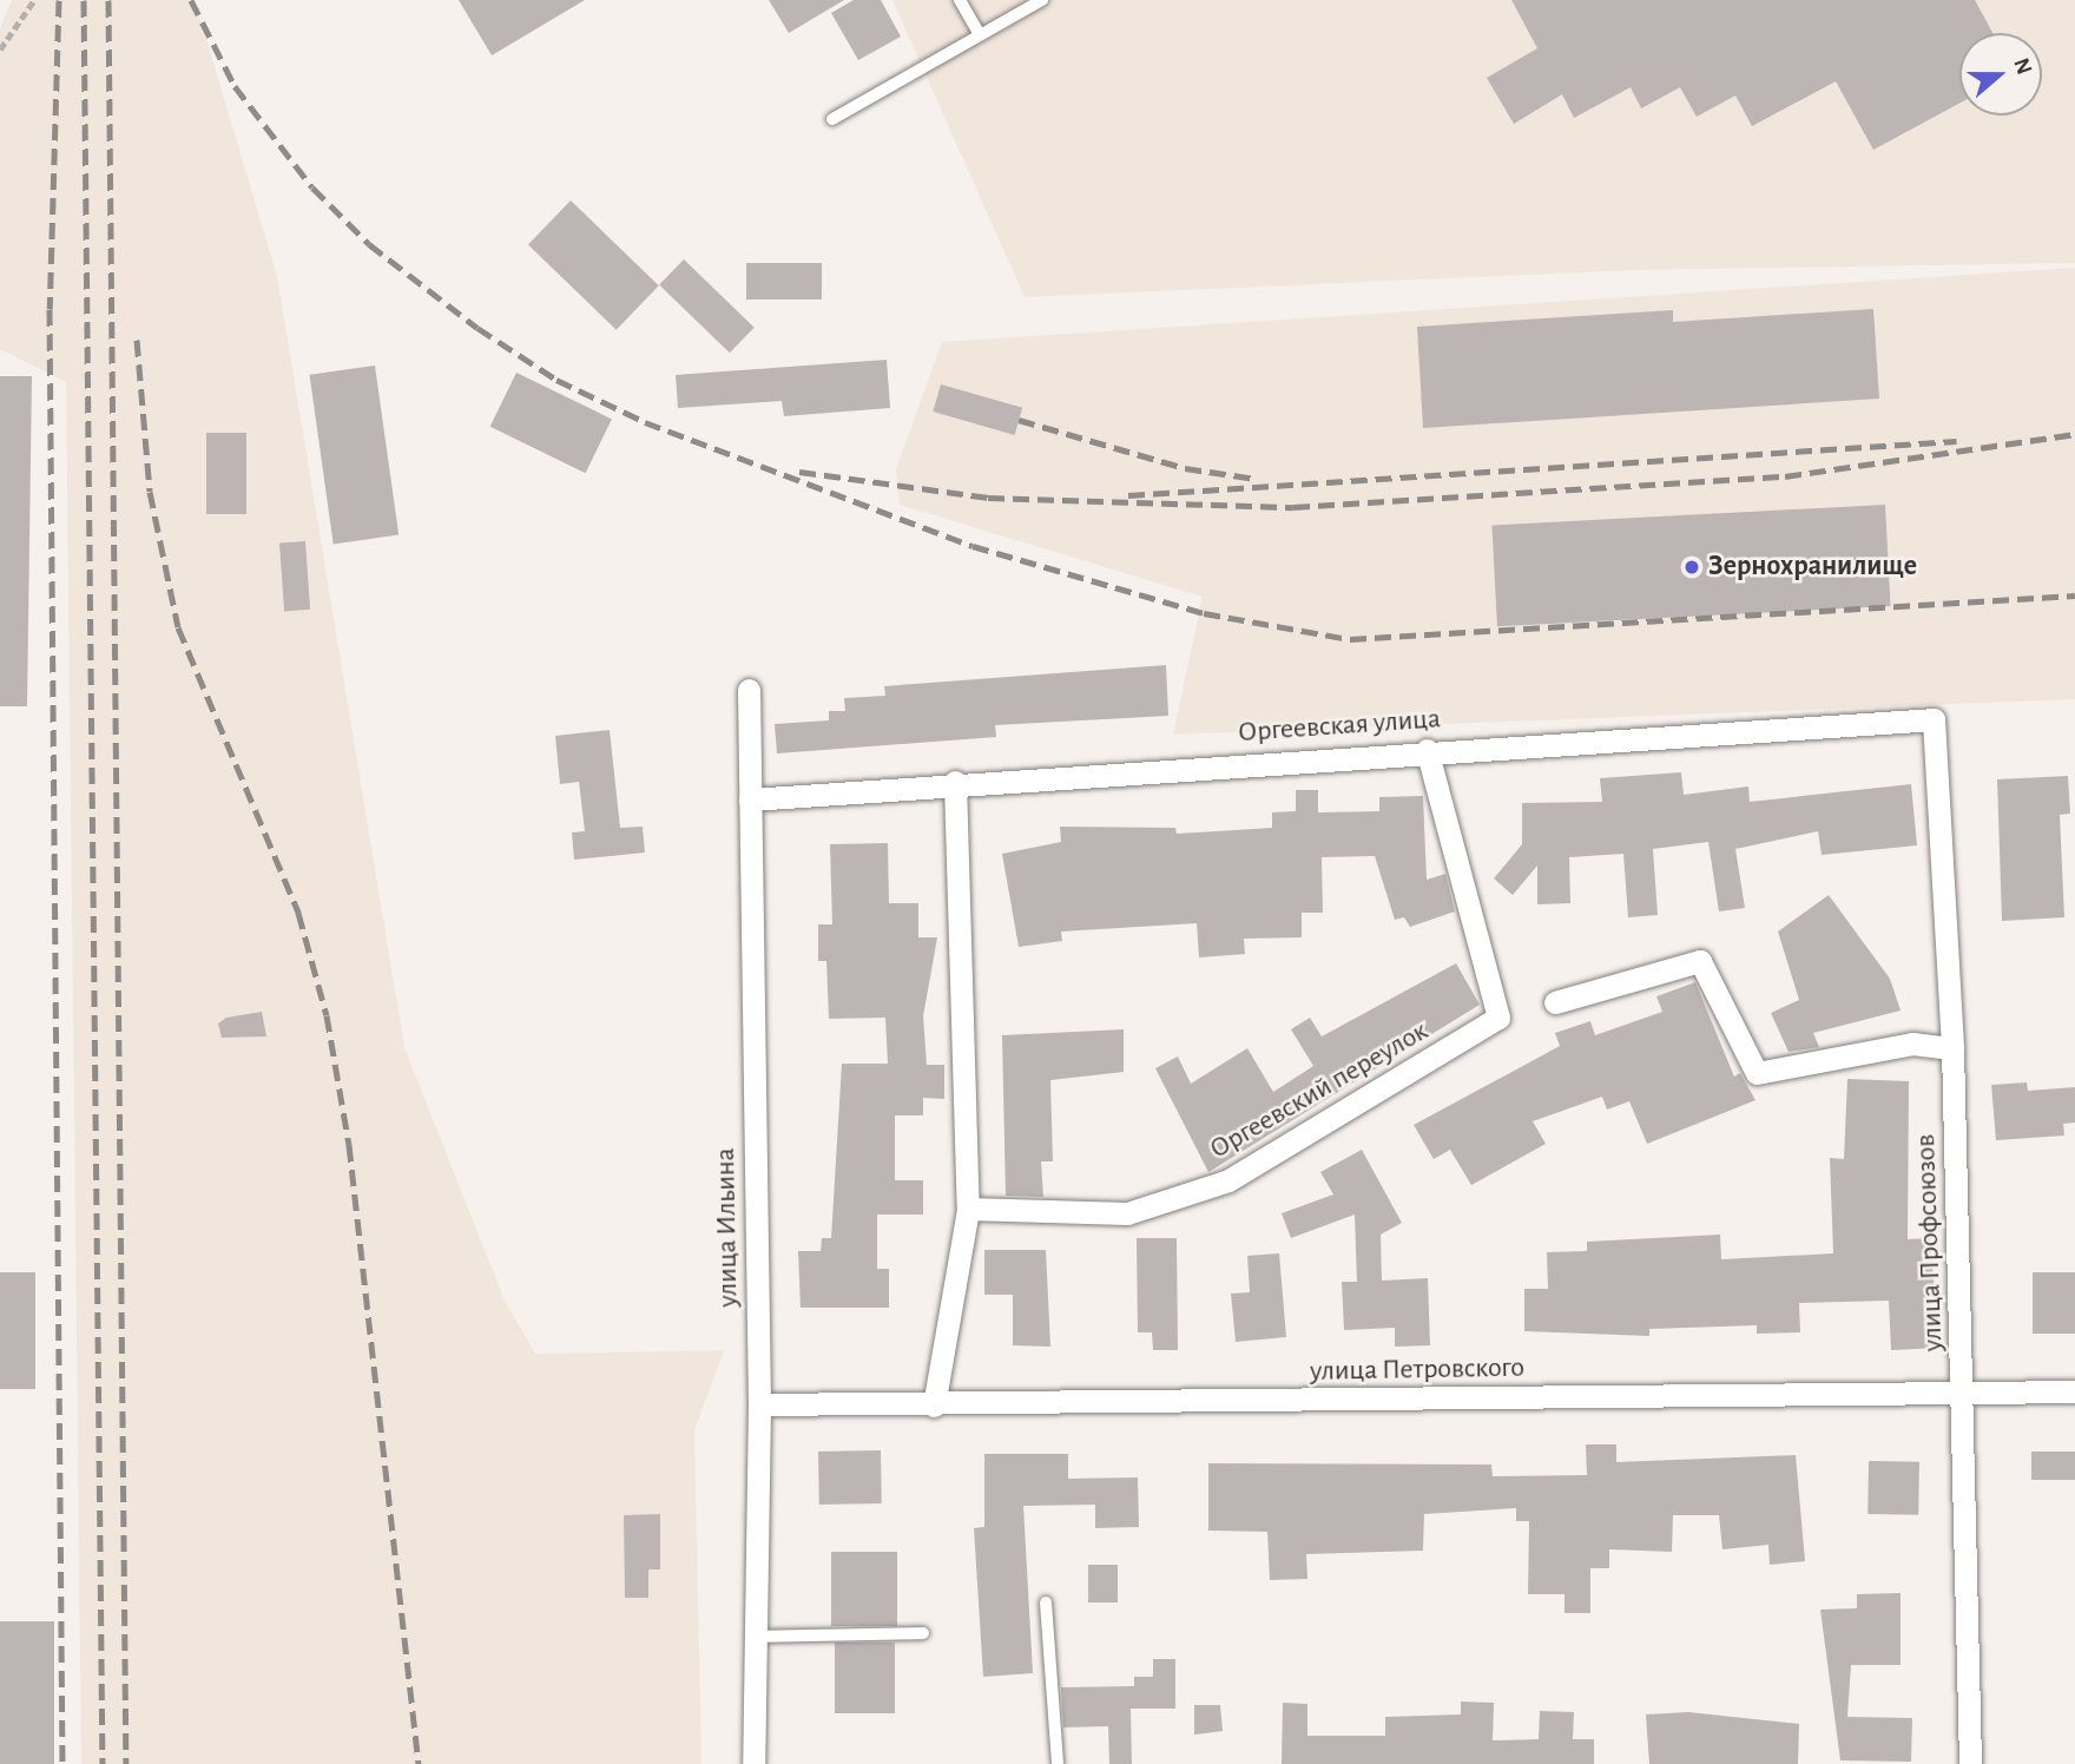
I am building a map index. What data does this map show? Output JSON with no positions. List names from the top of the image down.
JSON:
{
  "streets": {
    "street": [
      "Оргеевская улица",
      "Оргеевский переулок",
      "улица Ильина",
      "улица Профсоюзов",
      "улица Петровского"
    ]
  },
  "crossings": [
    ["Оргеевская улица", "Оргеевский переулок"],
    ["Оргеевская улица", "улица Ильина"],
    ["Оргеевская улица", "улица Профсоюзов"],
    ["улица Ильина", "улица Петровского"],
    ["улица Профсоюзов", "улица Петровского"]
  ],
  "places": ["Зернохранилище"],
  "north": "right"
}
